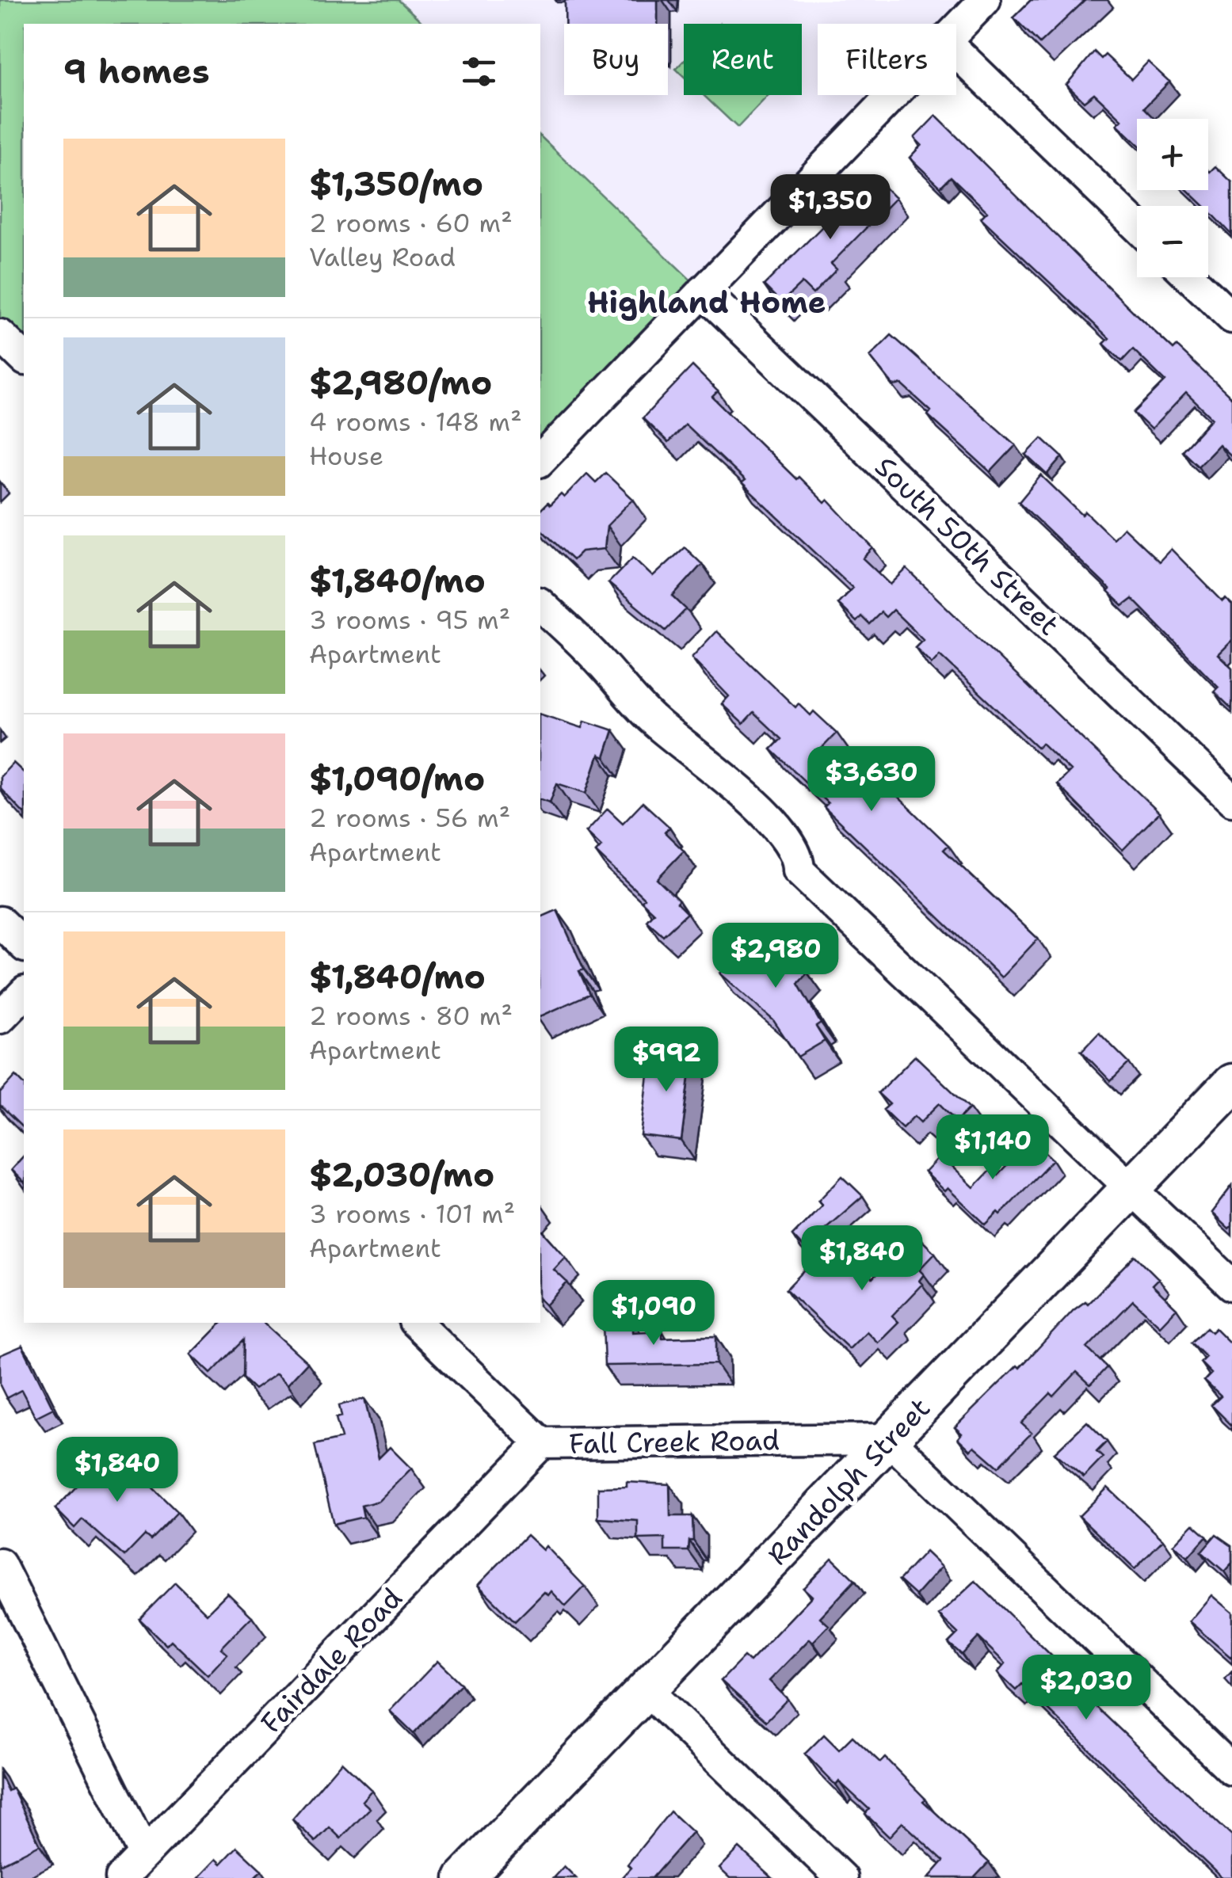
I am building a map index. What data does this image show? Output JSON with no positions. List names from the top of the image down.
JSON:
{
  "streets": {
    "main road": ["Randolph Street"],
    "street": ["South 50th Street", "Fall Creek Road", "Fairdale Road"]
  },
  "crossings": [
    ["Fall Creek Road", "Randolph Street"],
    ["Fall Creek Road", "Fairdale Road"]
  ],
  "districts": ["Highland Home"],
  "page": {
    "chip": ["Buy", "Rent", "Filters"],
    "heading": "9 homes",
    "map_buttons": ["+", "−"],
    "list": [
      {
        "name": "$1,350/mo",
        "note": "2 rooms · 60 m² · Valley Road"
      },
      {
        "name": "$2,980/mo",
        "note": "4 rooms · 148 m² · House"
      },
      {
        "name": "$1,840/mo",
        "note": "3 rooms · 95 m² · Apartment"
      },
      {
        "name": "$1,090/mo",
        "note": "2 rooms · 56 m² · Apartment"
      },
      {
        "name": "$1,840/mo",
        "note": "2 rooms · 80 m² · Apartment"
      },
      {
        "name": "$2,030/mo",
        "note": "3 rooms · 101 m² · Apartment"
      }
    ],
    "price": [
      "$1,350",
      "$3,630",
      "$2,980",
      "$992",
      "$1,140",
      "$1,840",
      "$1,090",
      "$1,840",
      "$2,030"
    ]
  }
}
